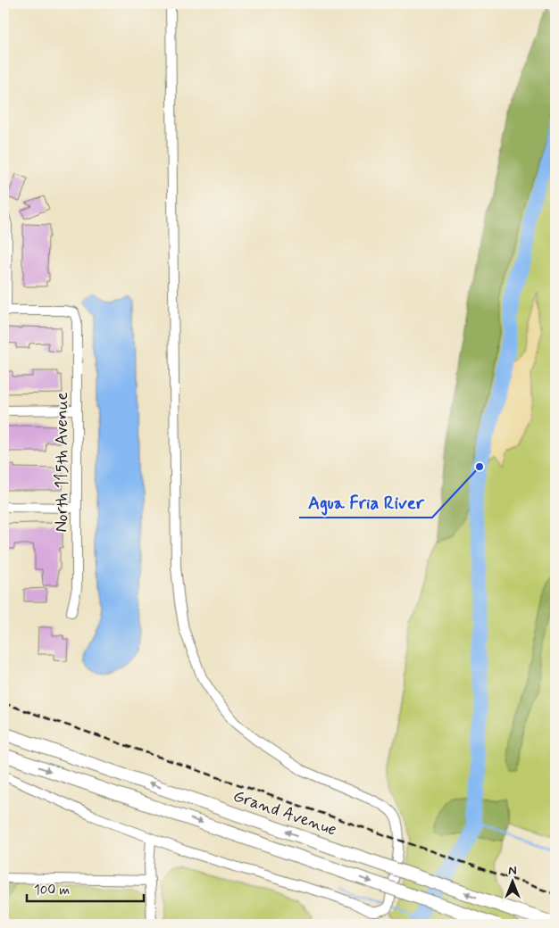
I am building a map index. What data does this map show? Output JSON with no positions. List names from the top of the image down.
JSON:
{
  "streets": {
    "highway": ["Grand Avenue"],
    "street": ["North 115th Avenue"]
  },
  "places": ["Agua Fria River"],
  "scale_bar": "100 m",
  "north": "top"
}
